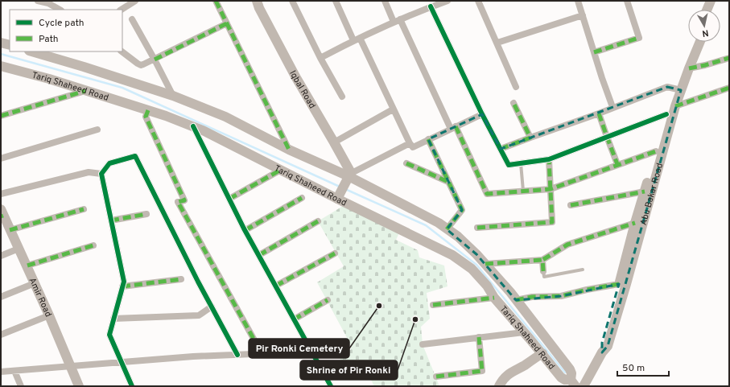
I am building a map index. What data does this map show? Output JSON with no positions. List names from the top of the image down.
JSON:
{
  "streets": {
    "main road": [
      "Tariq Shaheed Road",
      "Iqbal Road",
      "Abu Bakar Road",
      "Amir Road"
    ]
  },
  "crossings": [
    ["Tariq Shaheed Road", "Iqbal Road"]
  ],
  "places": ["Pir Ronki Cemetery", "Shrine of Pir Ronki"],
  "legend": ["Cycle path", "Path"],
  "scale_bar": "50 m",
  "north": "bottom"
}
